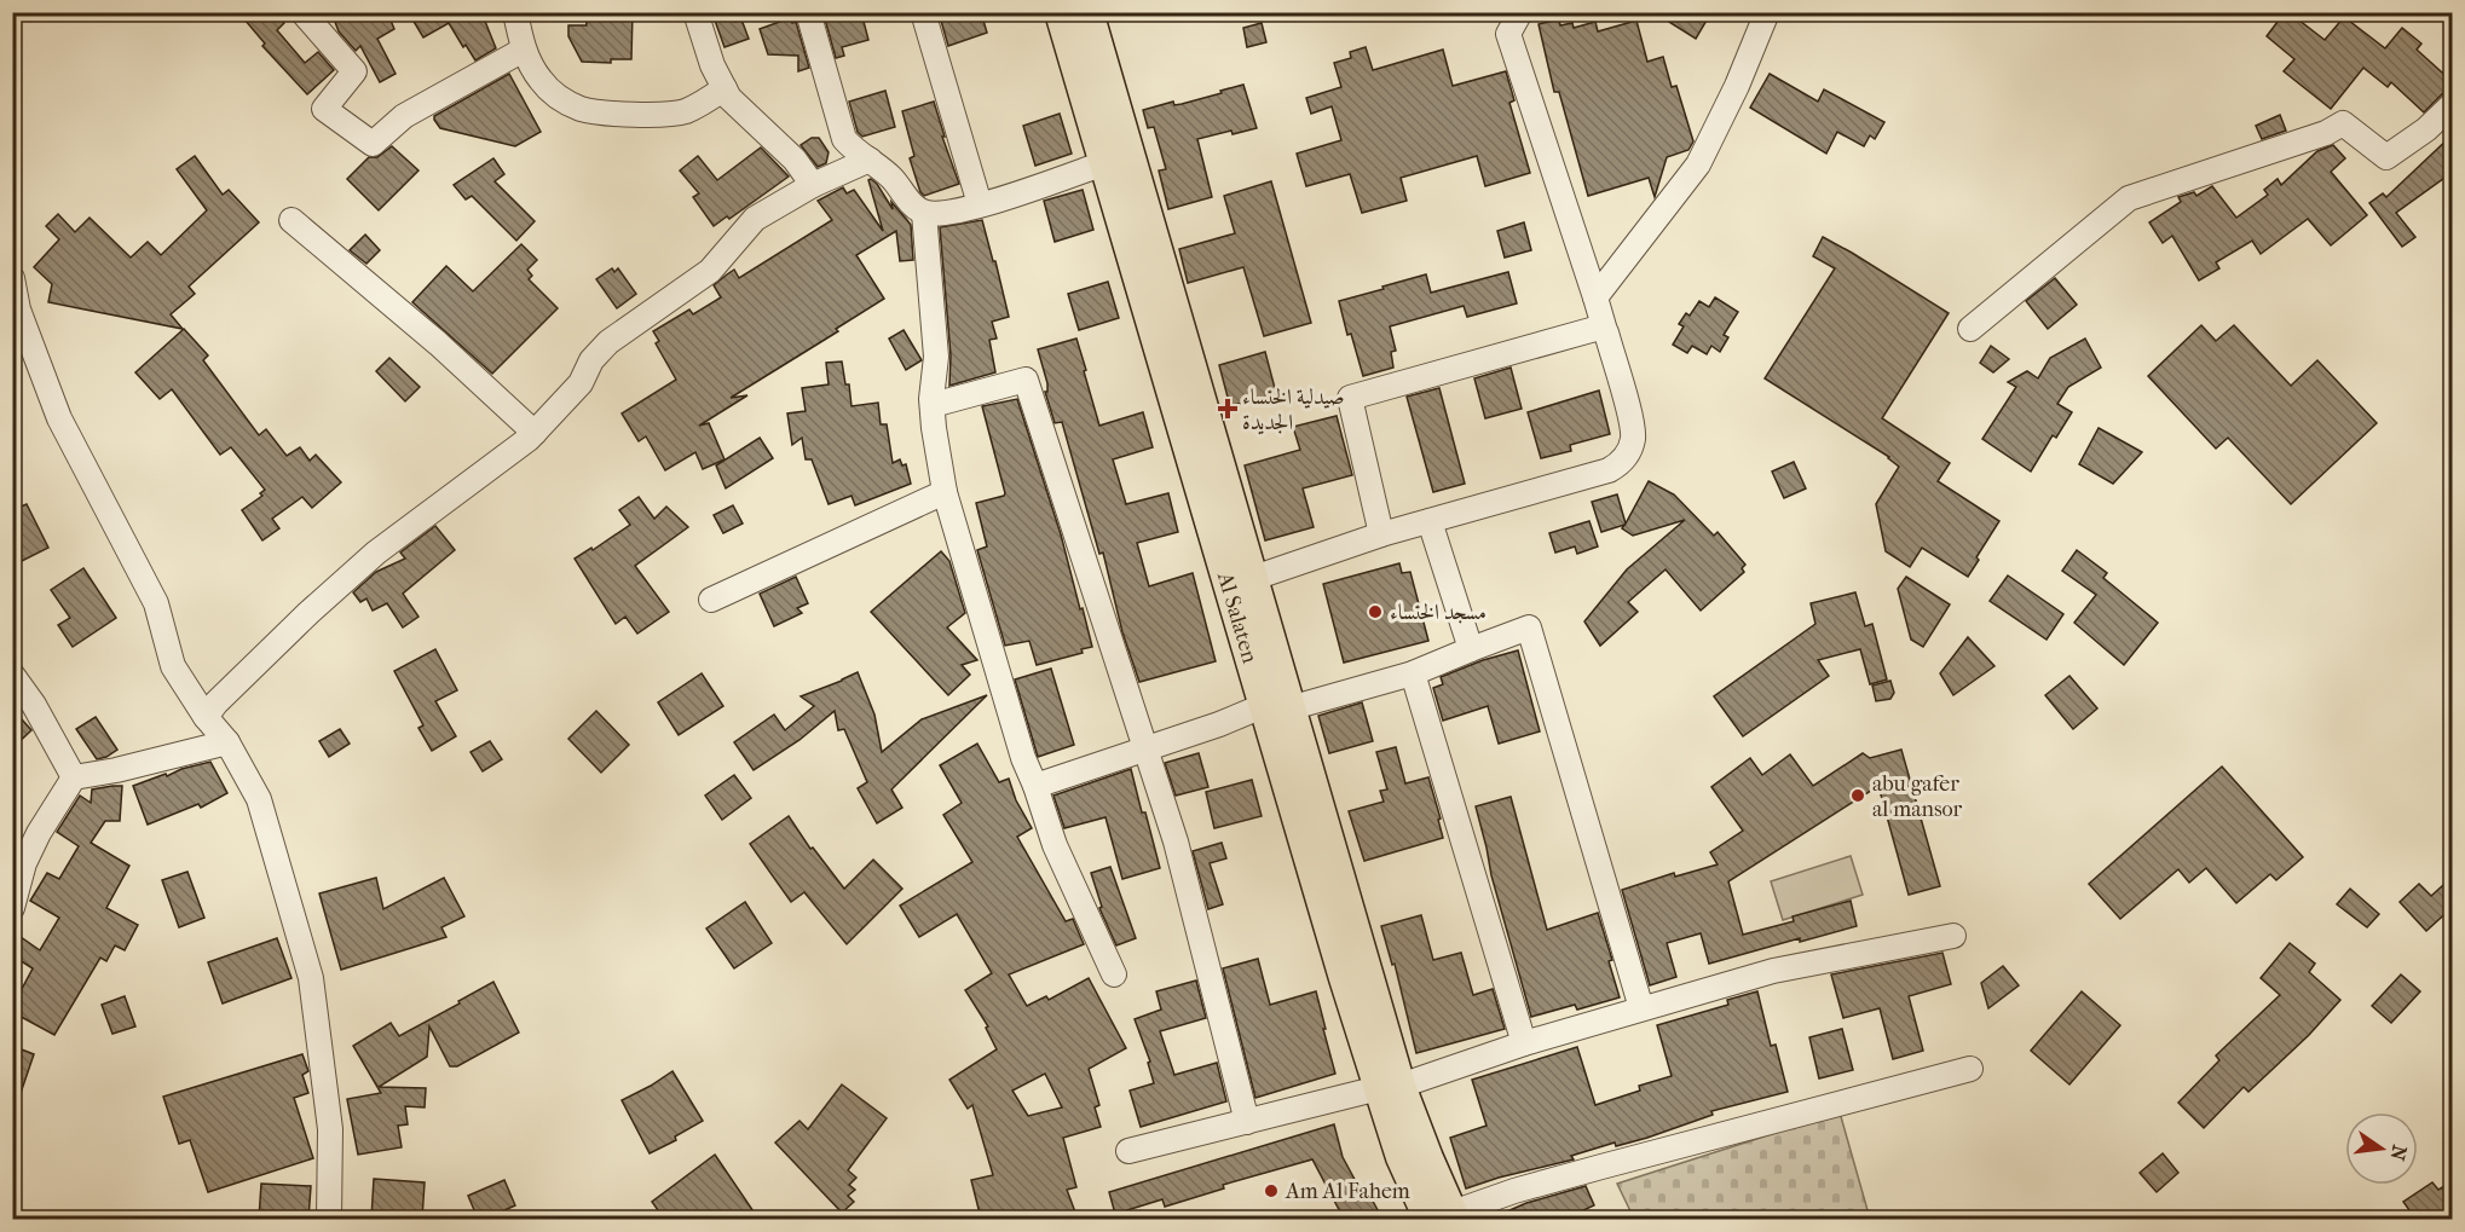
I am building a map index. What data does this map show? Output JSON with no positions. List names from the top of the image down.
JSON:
{
  "streets": {
    "main road": ["Al Salaten"]
  },
  "places": {
    "health": ["صيدلية الخنساء الجديدة"],
    "other": ["مسجد الخنساء", "abu gafer al mansor", "Am Al Fahem"]
  },
  "north": "right"
}
